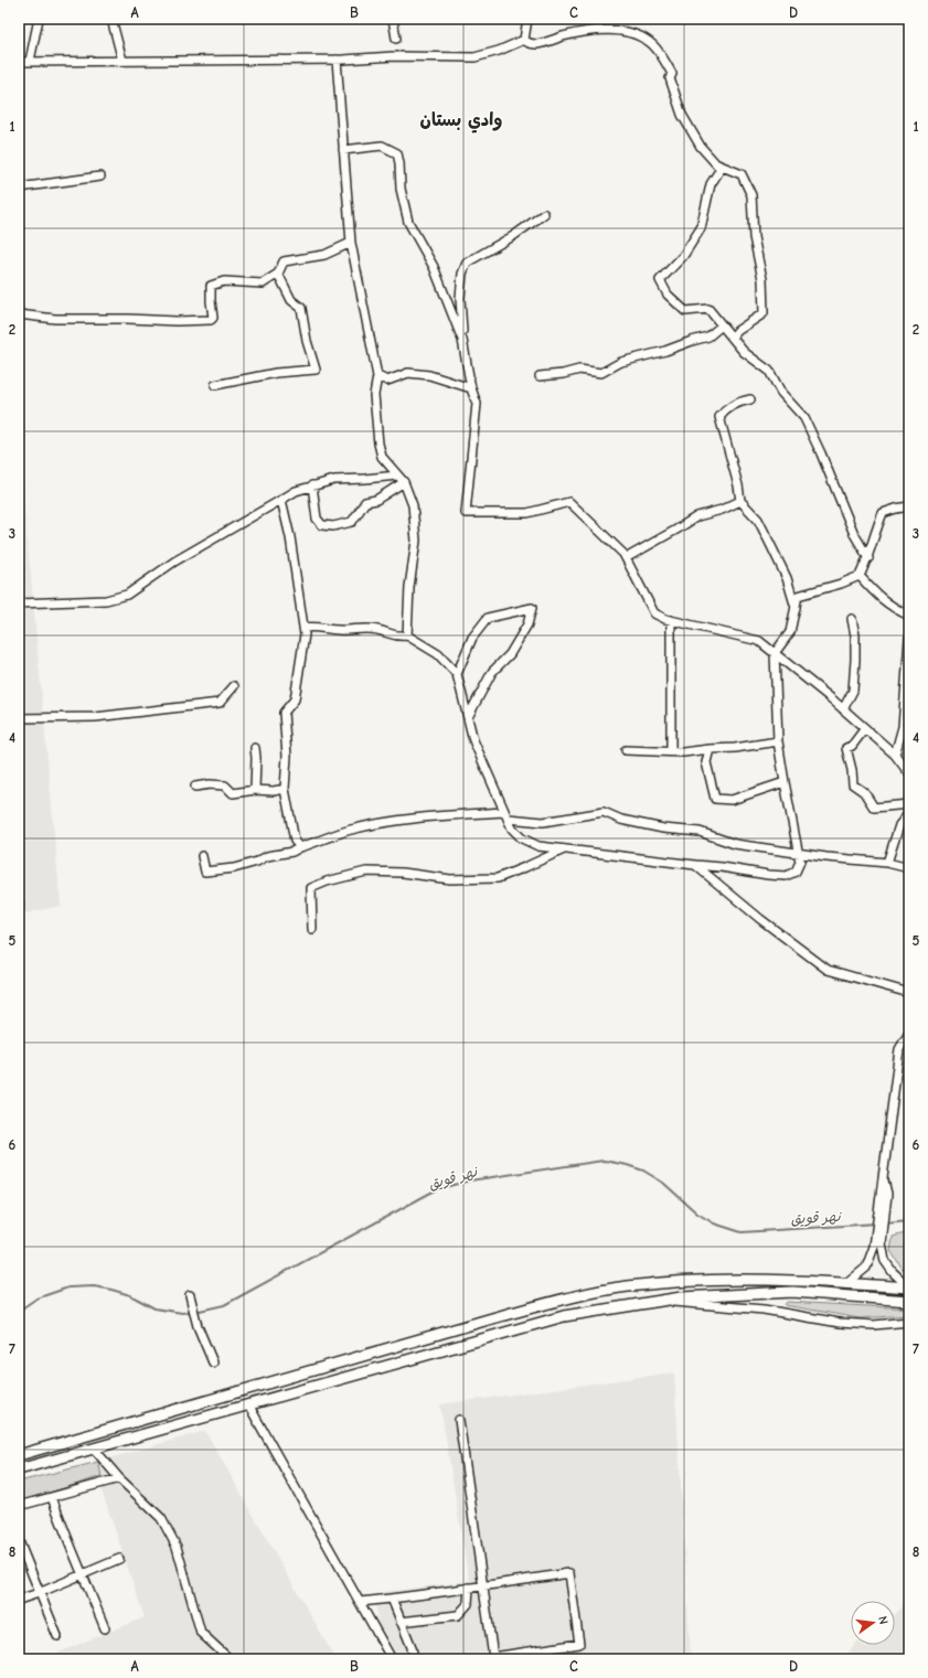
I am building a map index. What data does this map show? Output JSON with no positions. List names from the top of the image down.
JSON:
{
  "districts": ["وادي بستان"],
  "water": ["نهر قويق"],
  "north": "right",
  "grid": {
    "columns": [
      "A",
      "B",
      "C",
      "D"
    ],
    "rows": [
      "1",
      "2",
      "3",
      "4",
      "5",
      "6",
      "7",
      "8"
    ]
  }
}
